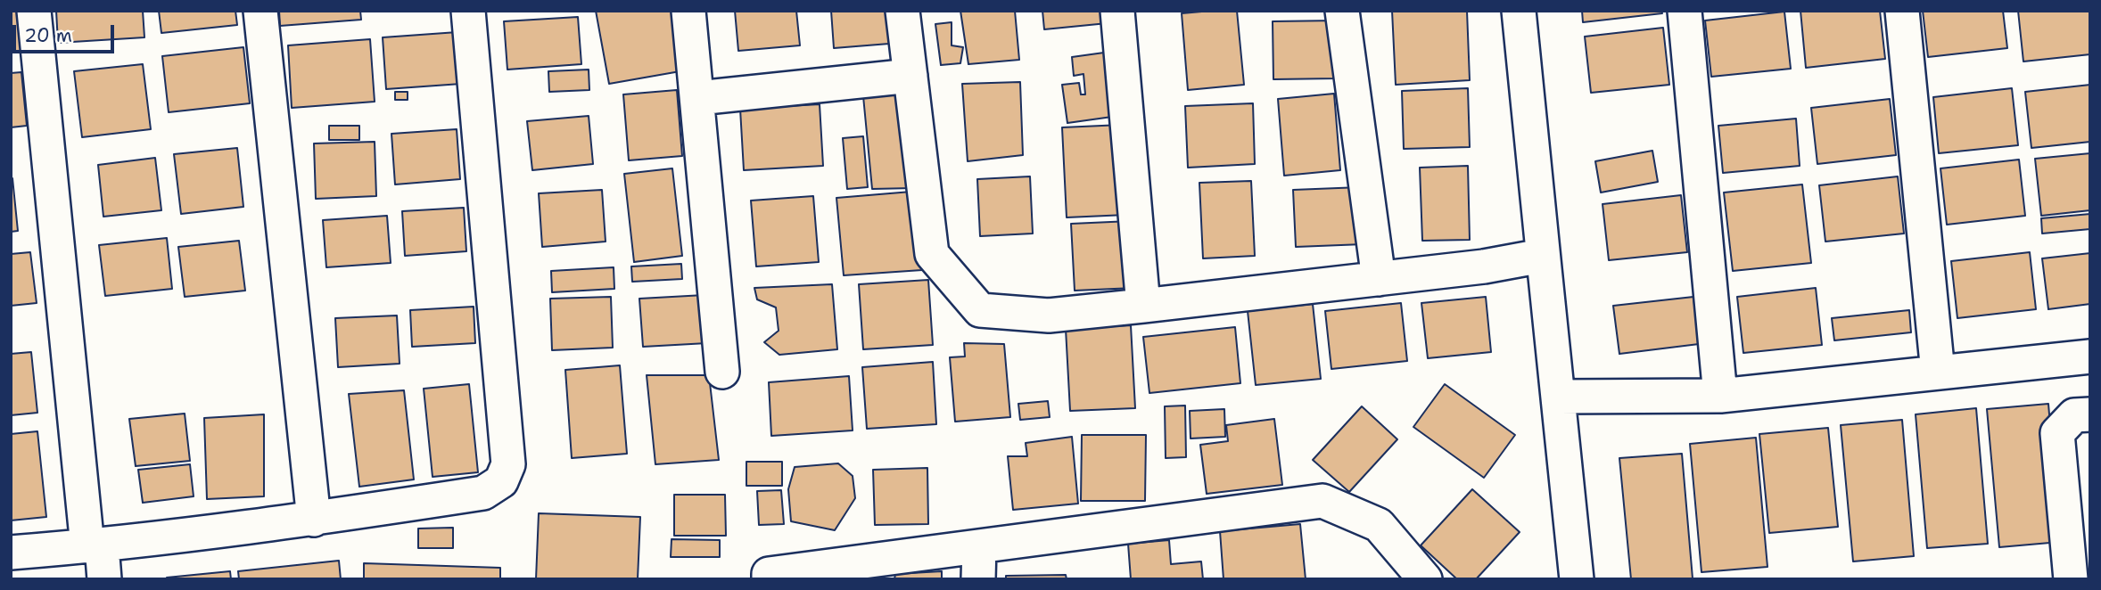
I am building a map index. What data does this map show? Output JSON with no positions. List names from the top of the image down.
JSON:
{
  "scale_bar": "20 m"
}
